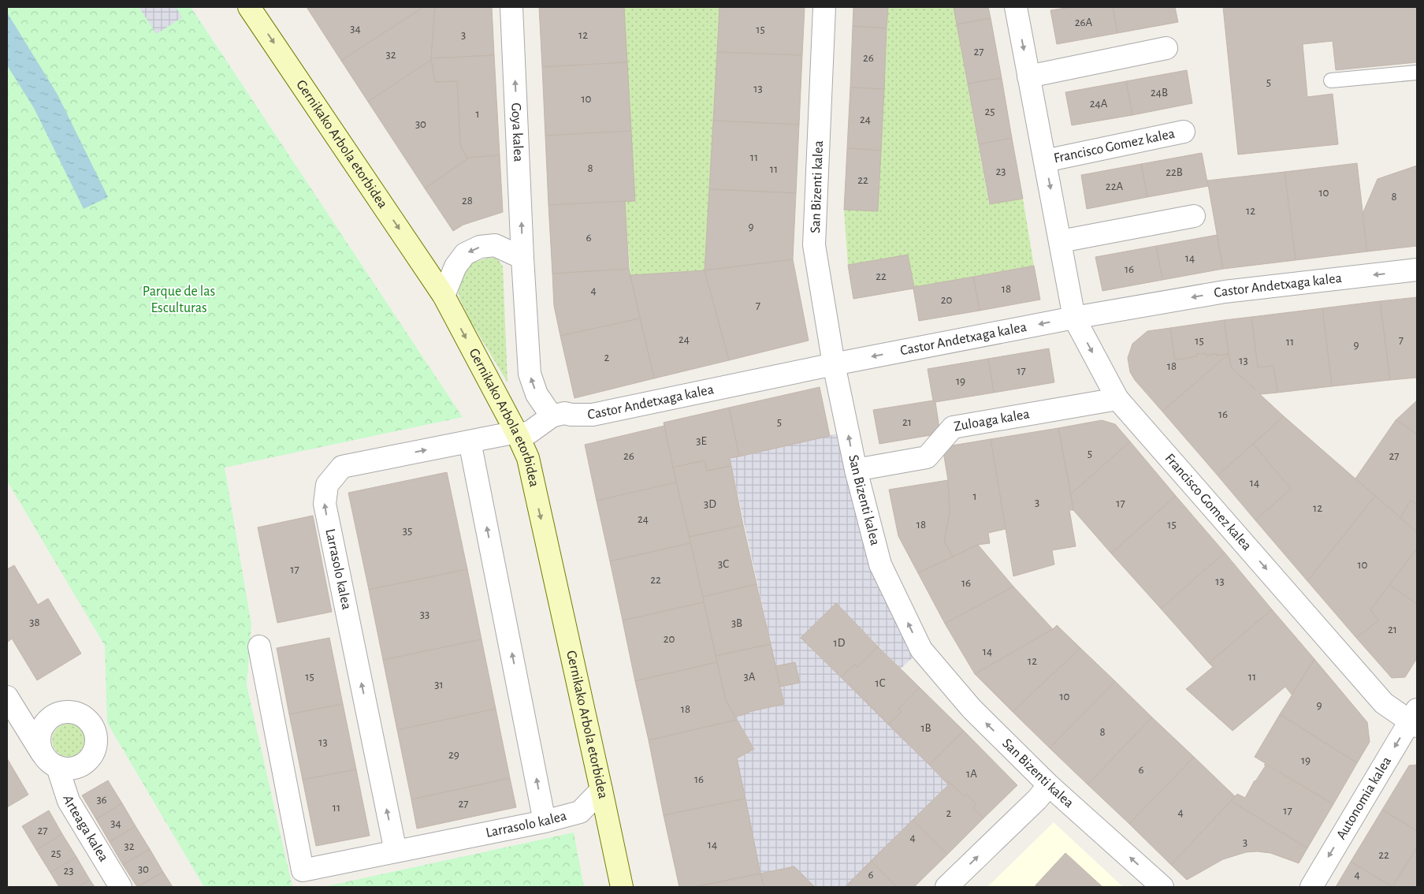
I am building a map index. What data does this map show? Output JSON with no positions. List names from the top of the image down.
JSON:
{
  "streets": {
    "street": [
      "Goya kalea",
      "Gernikako Arbola etorbidea",
      "Francisco Gomez kalea",
      "San Bizenti kalea",
      "Castor Andetxaga kalea",
      "Zuloaga kalea",
      "Larrasolo kalea",
      "Autonomia kalea",
      "Arteaga kalea"
    ]
  },
  "crossings": [
    ["Goya kalea", "Castor Andetxaga kalea"],
    ["Gernikako Arbola etorbidea", "Larrasolo kalea"],
    ["Francisco Gomez kalea", "Castor Andetxaga kalea"],
    ["Francisco Gomez kalea", "Zuloaga kalea"],
    ["Francisco Gomez kalea", "Autonomia kalea"],
    ["San Bizenti kalea", "Castor Andetxaga kalea"],
    ["San Bizenti kalea", "Zuloaga kalea"]
  ],
  "one_way": [
    "Goya kalea",
    "Francisco Gomez kalea",
    "San Bizenti kalea",
    "Castor Andetxaga kalea",
    "Autonomia kalea"
  ],
  "parks": ["Parque de las Esculturas"],
  "house_numbers": [
    "26A",
    "34",
    "15",
    "3",
    "12",
    "27",
    "32",
    "26",
    "5",
    "13",
    "24B",
    "10",
    "24A",
    "25",
    "1",
    "24",
    "30",
    "11",
    "8",
    "11",
    "23",
    "22B",
    "22",
    "22A",
    "10",
    "8",
    "28",
    "12",
    "9",
    "6",
    "14",
    "16",
    "22",
    "18",
    "4",
    "20",
    "7",
    "24",
    "7",
    "15",
    "11",
    "9",
    "2",
    "13",
    "18",
    "17",
    "19",
    "16",
    "5",
    "21",
    "3E",
    "5",
    "26",
    "27",
    "14",
    "1",
    "3",
    "17",
    "3D",
    "12",
    "24",
    "18",
    "15",
    "35",
    "3C",
    "10",
    "17",
    "22",
    "13",
    "16",
    "33",
    "38",
    "3B",
    "21",
    "20",
    "1D",
    "14",
    "12",
    "15",
    "3A",
    "11",
    "1C",
    "31",
    "10",
    "9",
    "18",
    "1B",
    "8",
    "13",
    "29",
    "19",
    "6",
    "1A",
    "16",
    "36",
    "27",
    "11",
    "17",
    "4",
    "2",
    "34",
    "27",
    "4",
    "3",
    "14",
    "32",
    "25",
    "22",
    "30",
    "23",
    "6",
    "4"
  ]
}
